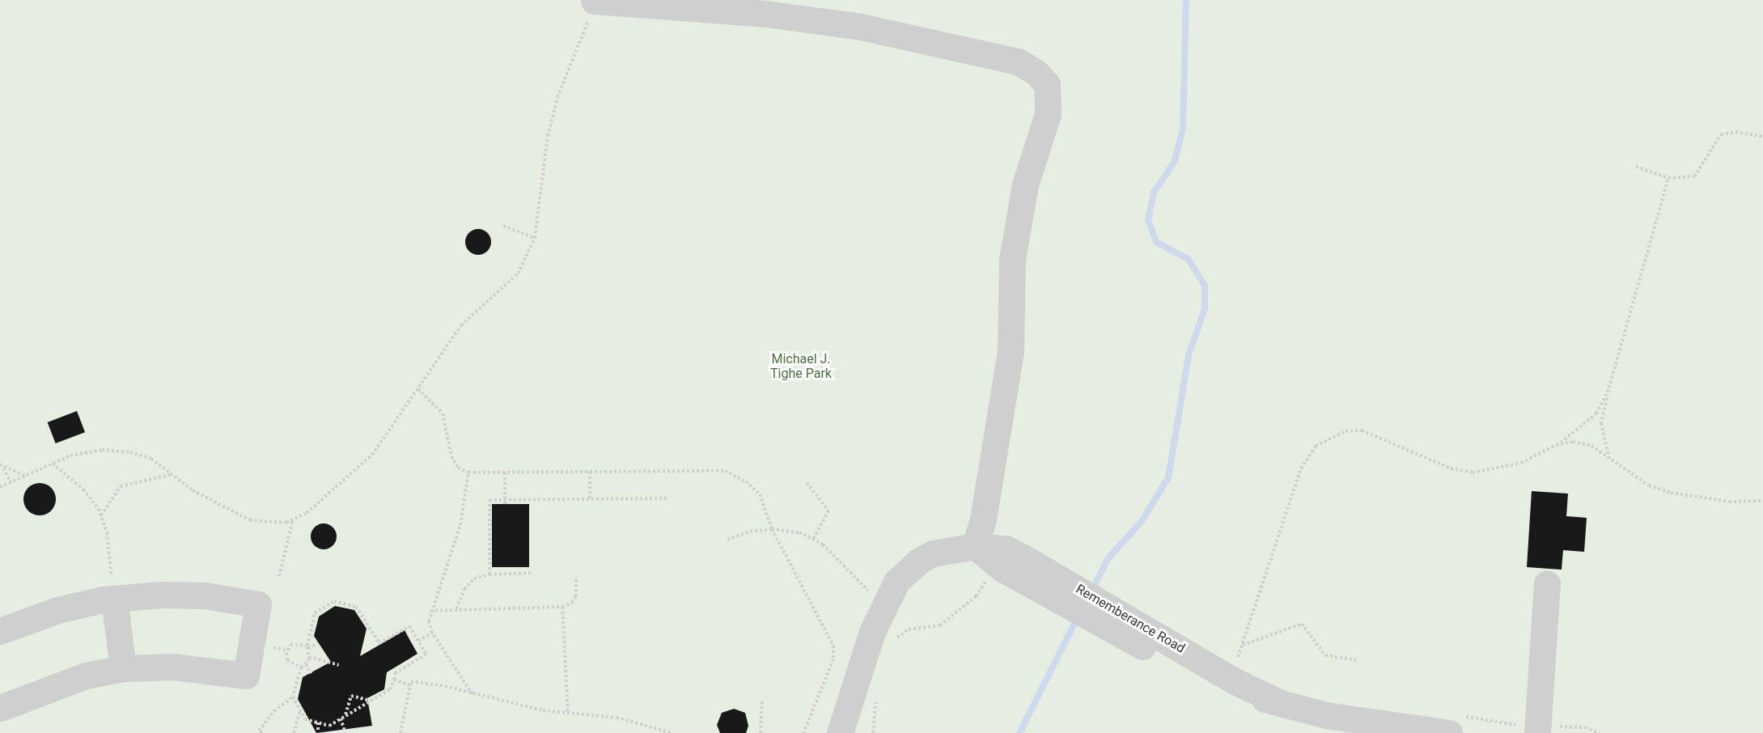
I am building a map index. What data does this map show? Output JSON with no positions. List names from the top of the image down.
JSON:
{
  "streets": {
    "street": ["Rememberance Road"]
  },
  "parks": ["Michael J. Tighe Park"]
}
